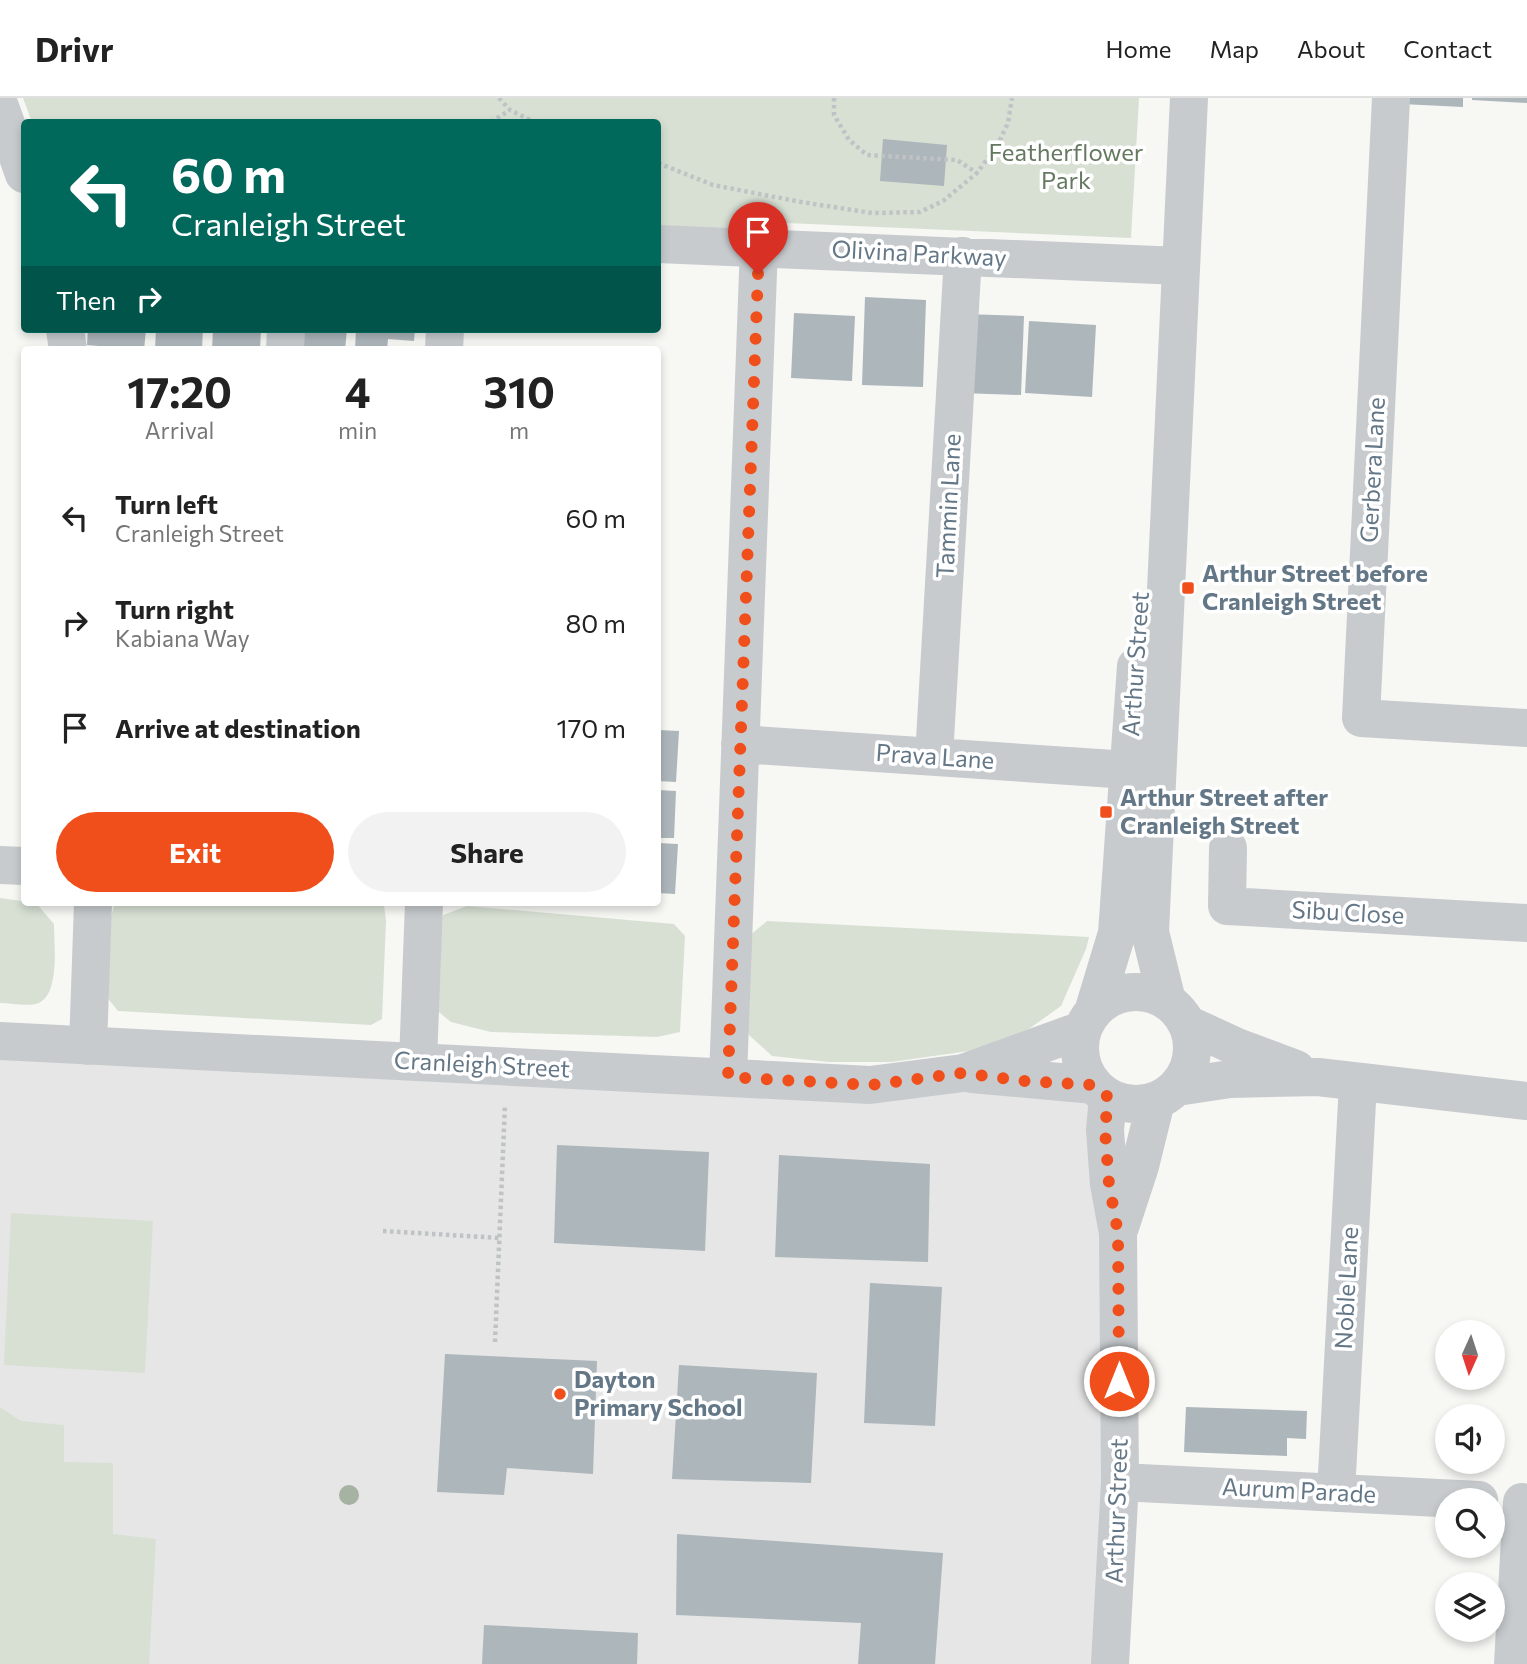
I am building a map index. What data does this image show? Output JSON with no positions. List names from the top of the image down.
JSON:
{
  "streets": {
    "street": [
      "Olivina Parkway",
      "Gerbera Lane",
      "Tammin Lane",
      "Arthur Street",
      "Prava Lane",
      "Sibu Close",
      "Cranleigh Street",
      "Noble Lane",
      "Aurum Parade"
    ]
  },
  "crossings": [
    ["Olivina Parkway", "Tammin Lane"],
    ["Olivina Parkway", "Arthur Street"],
    ["Tammin Lane", "Prava Lane"],
    ["Arthur Street", "Prava Lane"],
    ["Arthur Street", "Cranleigh Street"],
    ["Arthur Street", "Aurum Parade"],
    ["Noble Lane", "Aurum Parade"]
  ],
  "parks": ["Featherflower Park"],
  "places": {
    "transit": ["Arthur Street before Cranleigh Street", "Arthur Street after Cranleigh Street"],
    "other": ["Dayton Primary School"]
  },
  "north": "bottom",
  "page": {
    "header": "Drivr",
    "nav": [
      "Home",
      "Map",
      "About",
      "Contact"
    ],
    "turn": ["60 m", "Cranleigh Street"],
    "then": "Then",
    "eta": [
      "17:20",
      "Arrival",
      "4",
      "min",
      "310",
      "m"
    ],
    "list": [
      {
        "name": "Turn left",
        "note": "Cranleigh Street",
        "value": "60 m"
      },
      {
        "name": "Turn right",
        "note": "Kabiana Way",
        "value": "80 m"
      },
      {
        "name": "Arrive at destination",
        "value": "170 m"
      }
    ],
    "buttons": ["Exit", "Share"]
  }
}
